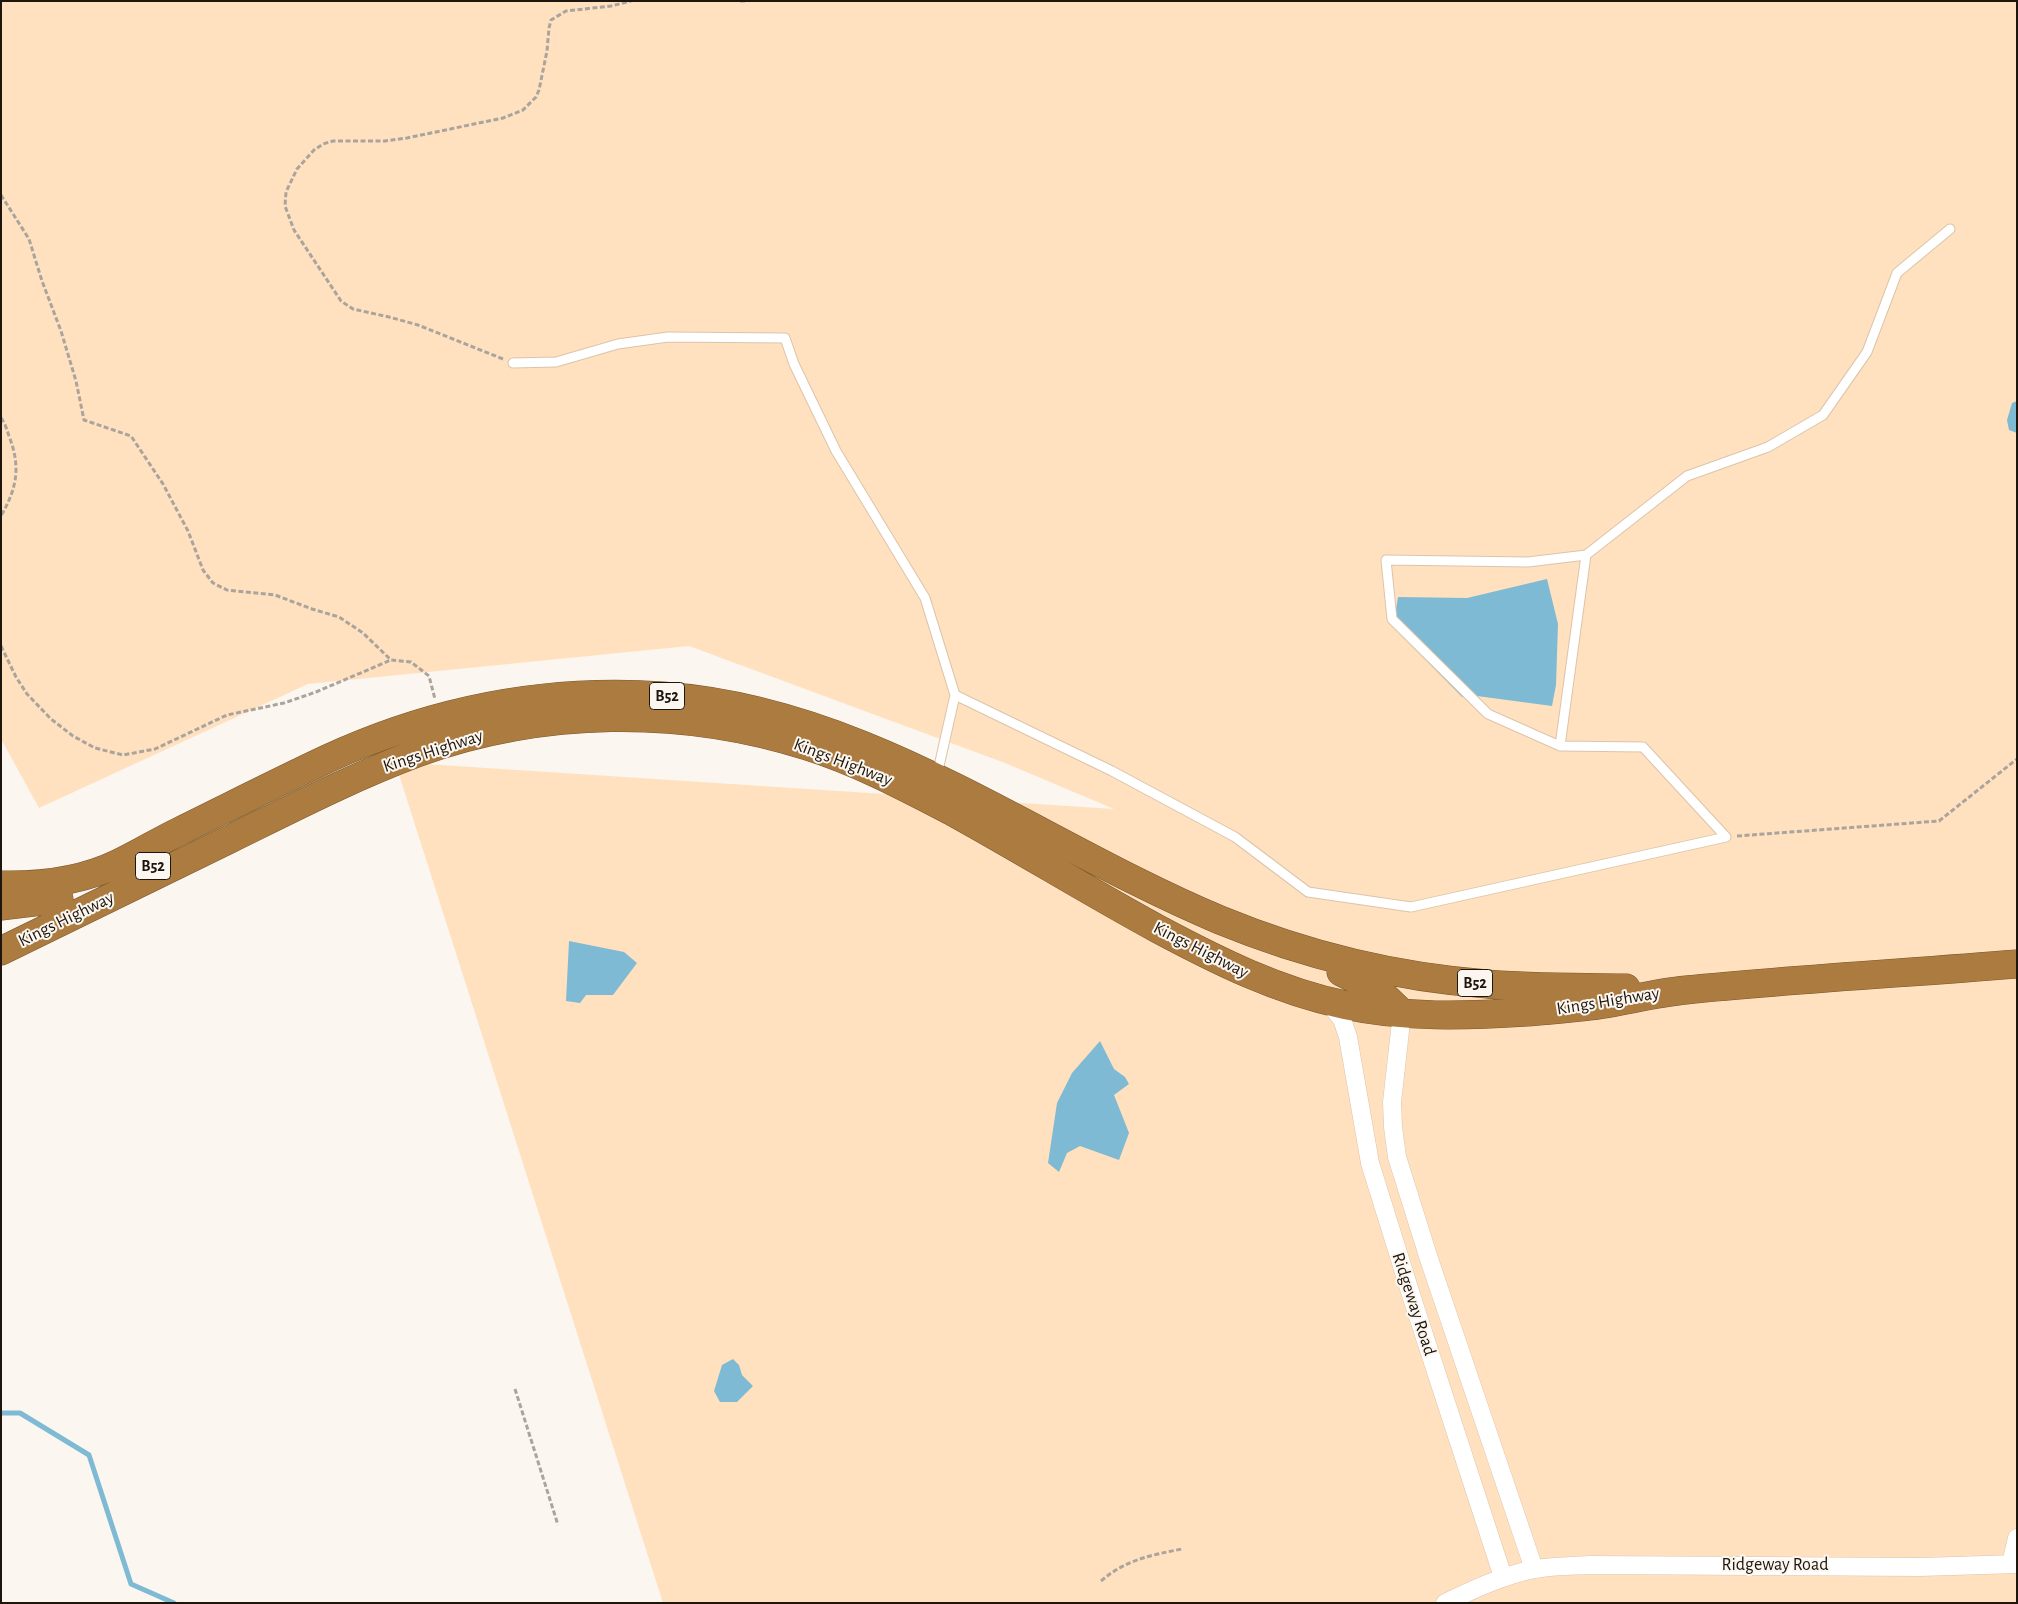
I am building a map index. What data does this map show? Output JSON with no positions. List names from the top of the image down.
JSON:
{
  "streets": {
    "highway": ["B52", "Kings Highway"],
    "street": ["Ridgeway Road"]
  },
  "crossings": [
    ["B52", "Kings Highway"],
    ["Kings Highway", "Ridgeway Road"]
  ]
}
